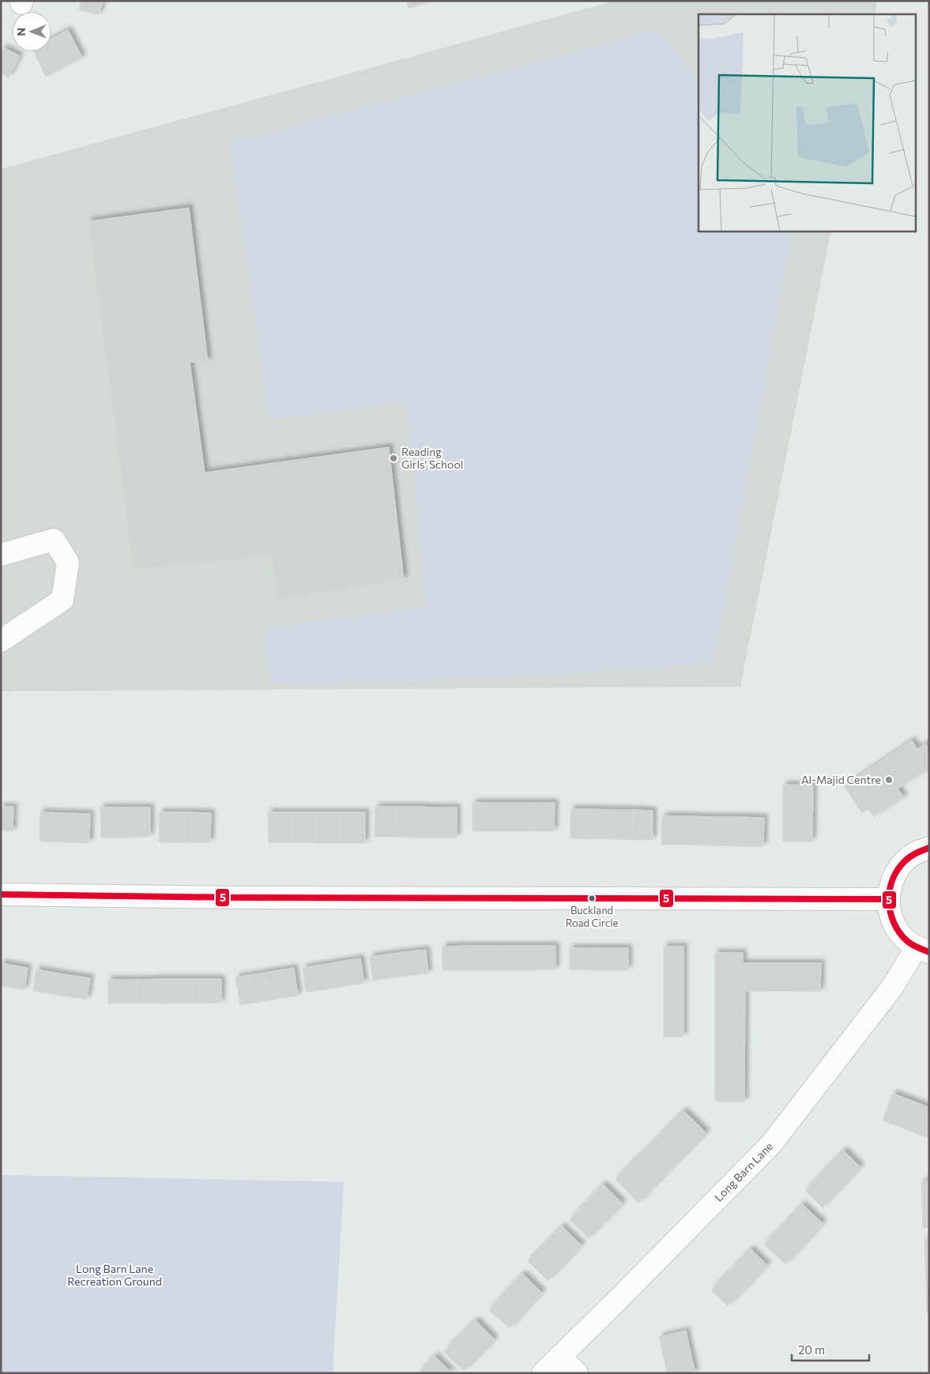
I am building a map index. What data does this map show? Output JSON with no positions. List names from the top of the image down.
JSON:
{
  "streets": {
    "street": ["Long Barn Lane"]
  },
  "parks": ["Long Barn Lane Recreation Ground"],
  "places": ["Reading Girls' School", "Al-Majid Centre", "Buckland Road Circle"],
  "lines": ["transit line 5"],
  "scale_bar": "20 m",
  "north": "left"
}
